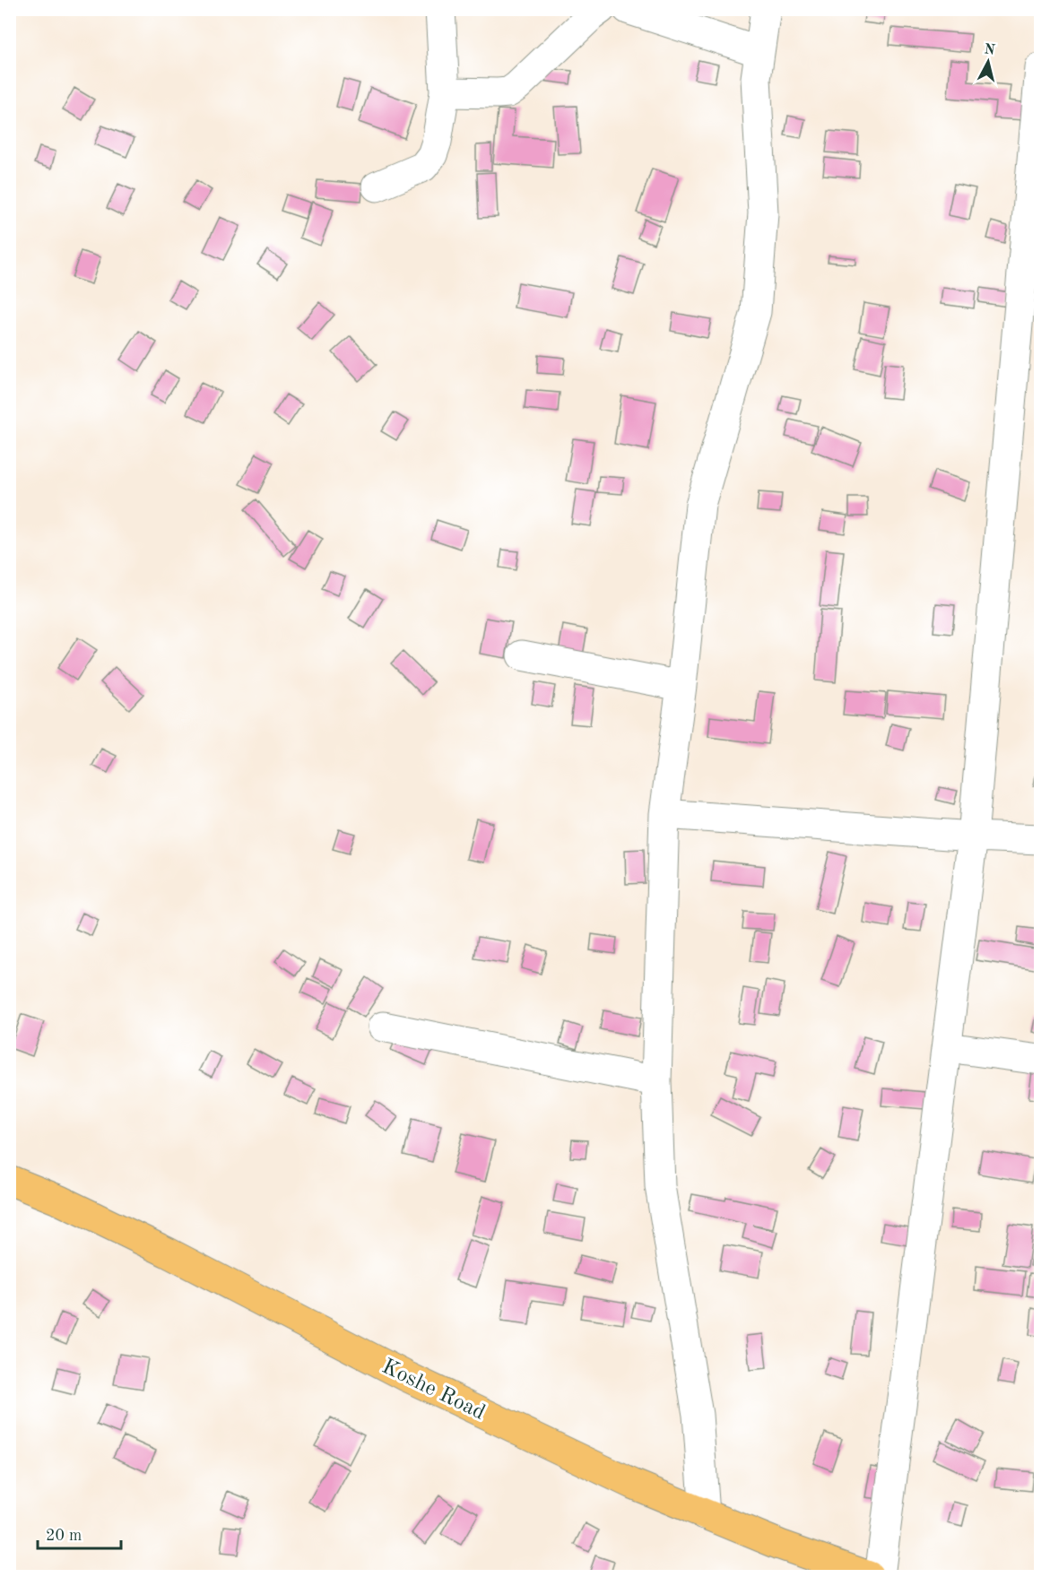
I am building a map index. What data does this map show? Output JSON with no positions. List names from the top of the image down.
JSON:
{
  "streets": {
    "main road": ["Koshe Road"]
  },
  "scale_bar": "20 m",
  "north": "top"
}
